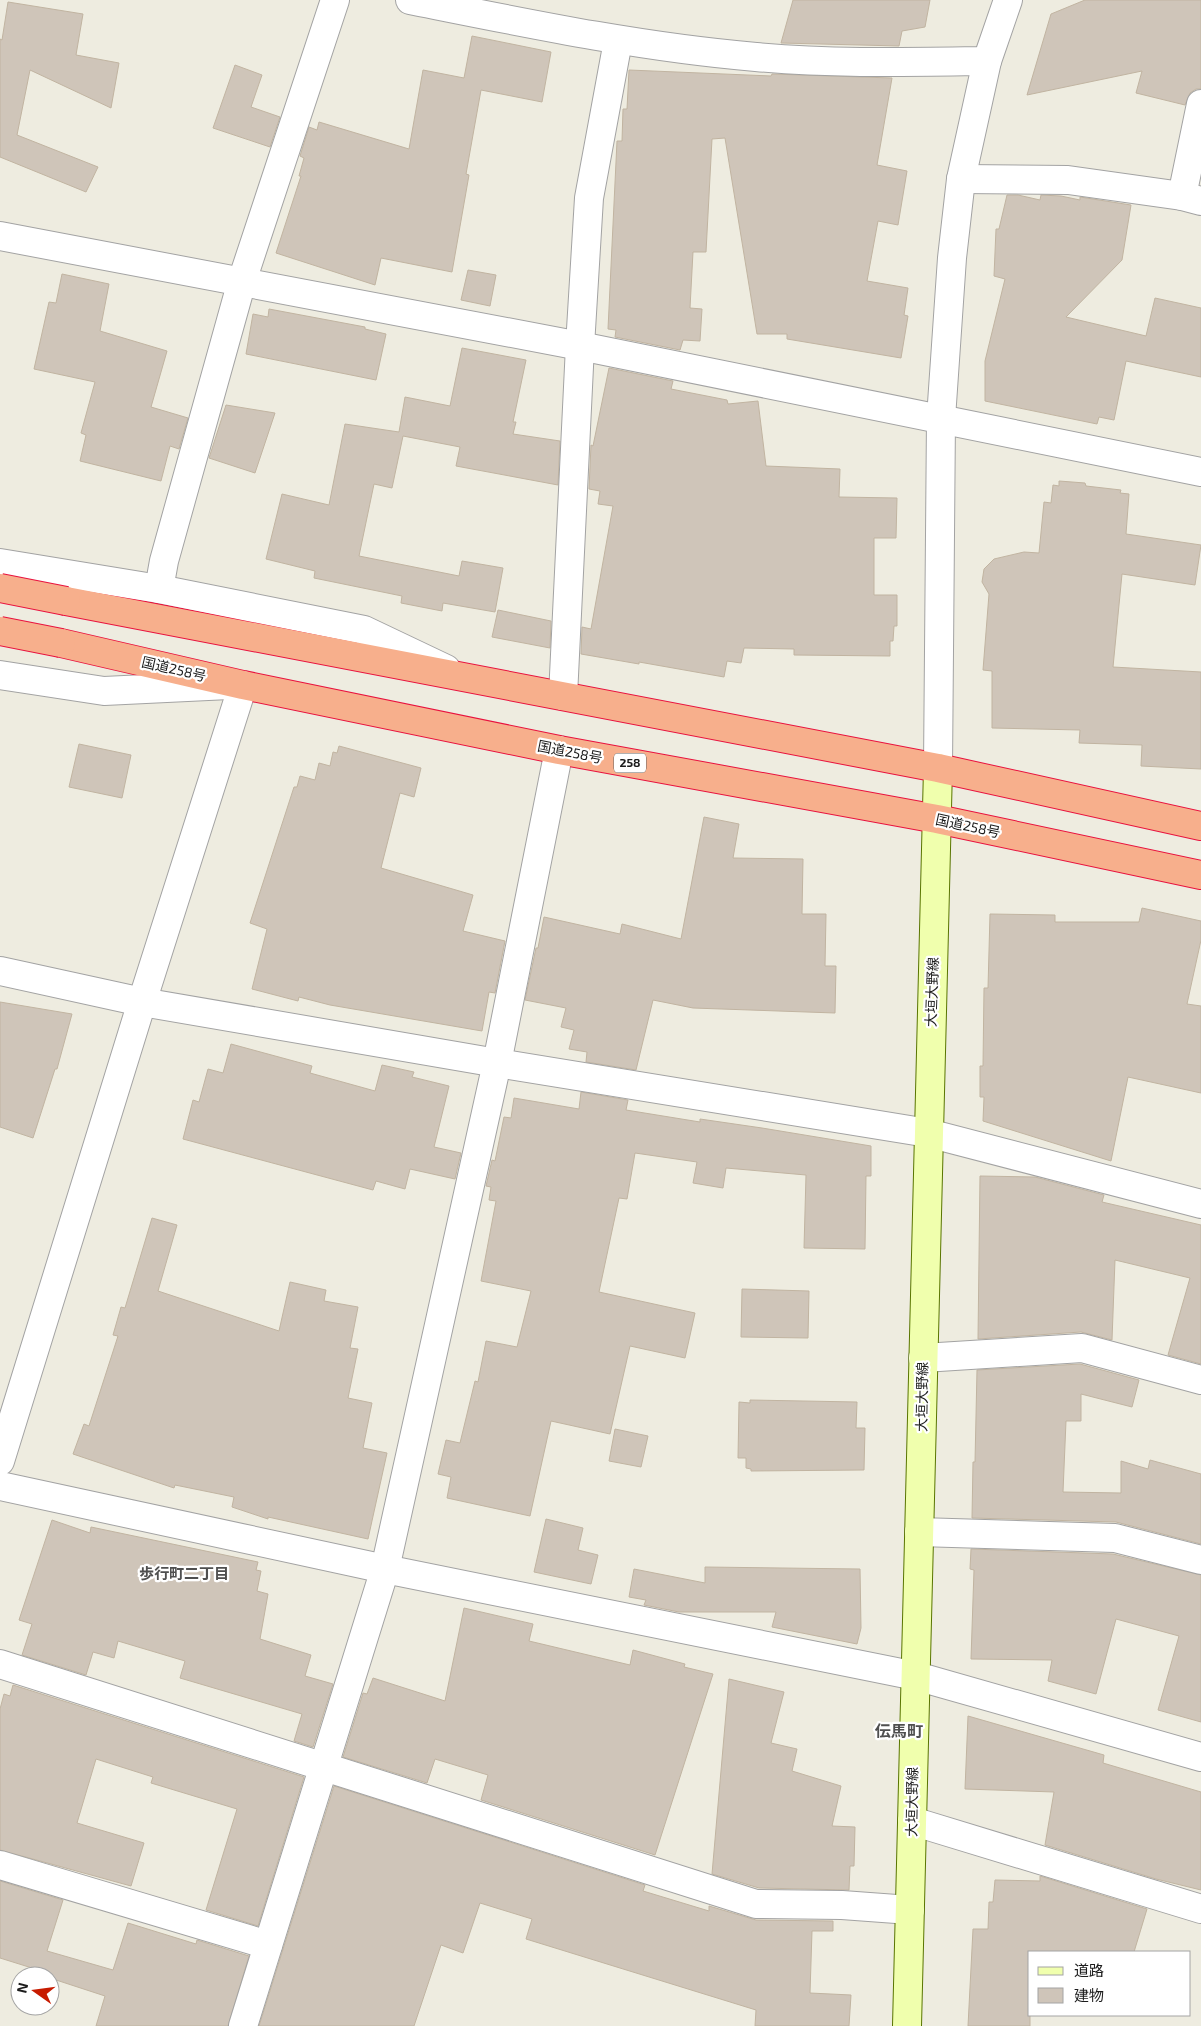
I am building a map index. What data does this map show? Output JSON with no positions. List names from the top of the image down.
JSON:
{
  "streets": {
    "highway": ["国道258号", "258"],
    "main road": ["大垣大野線"]
  },
  "crossings": [
    ["国道258号", "大垣大野線"]
  ],
  "districts": ["歩行町二丁目", "伝馬町"],
  "legend": ["道路", "建物"],
  "north": "left"
}
